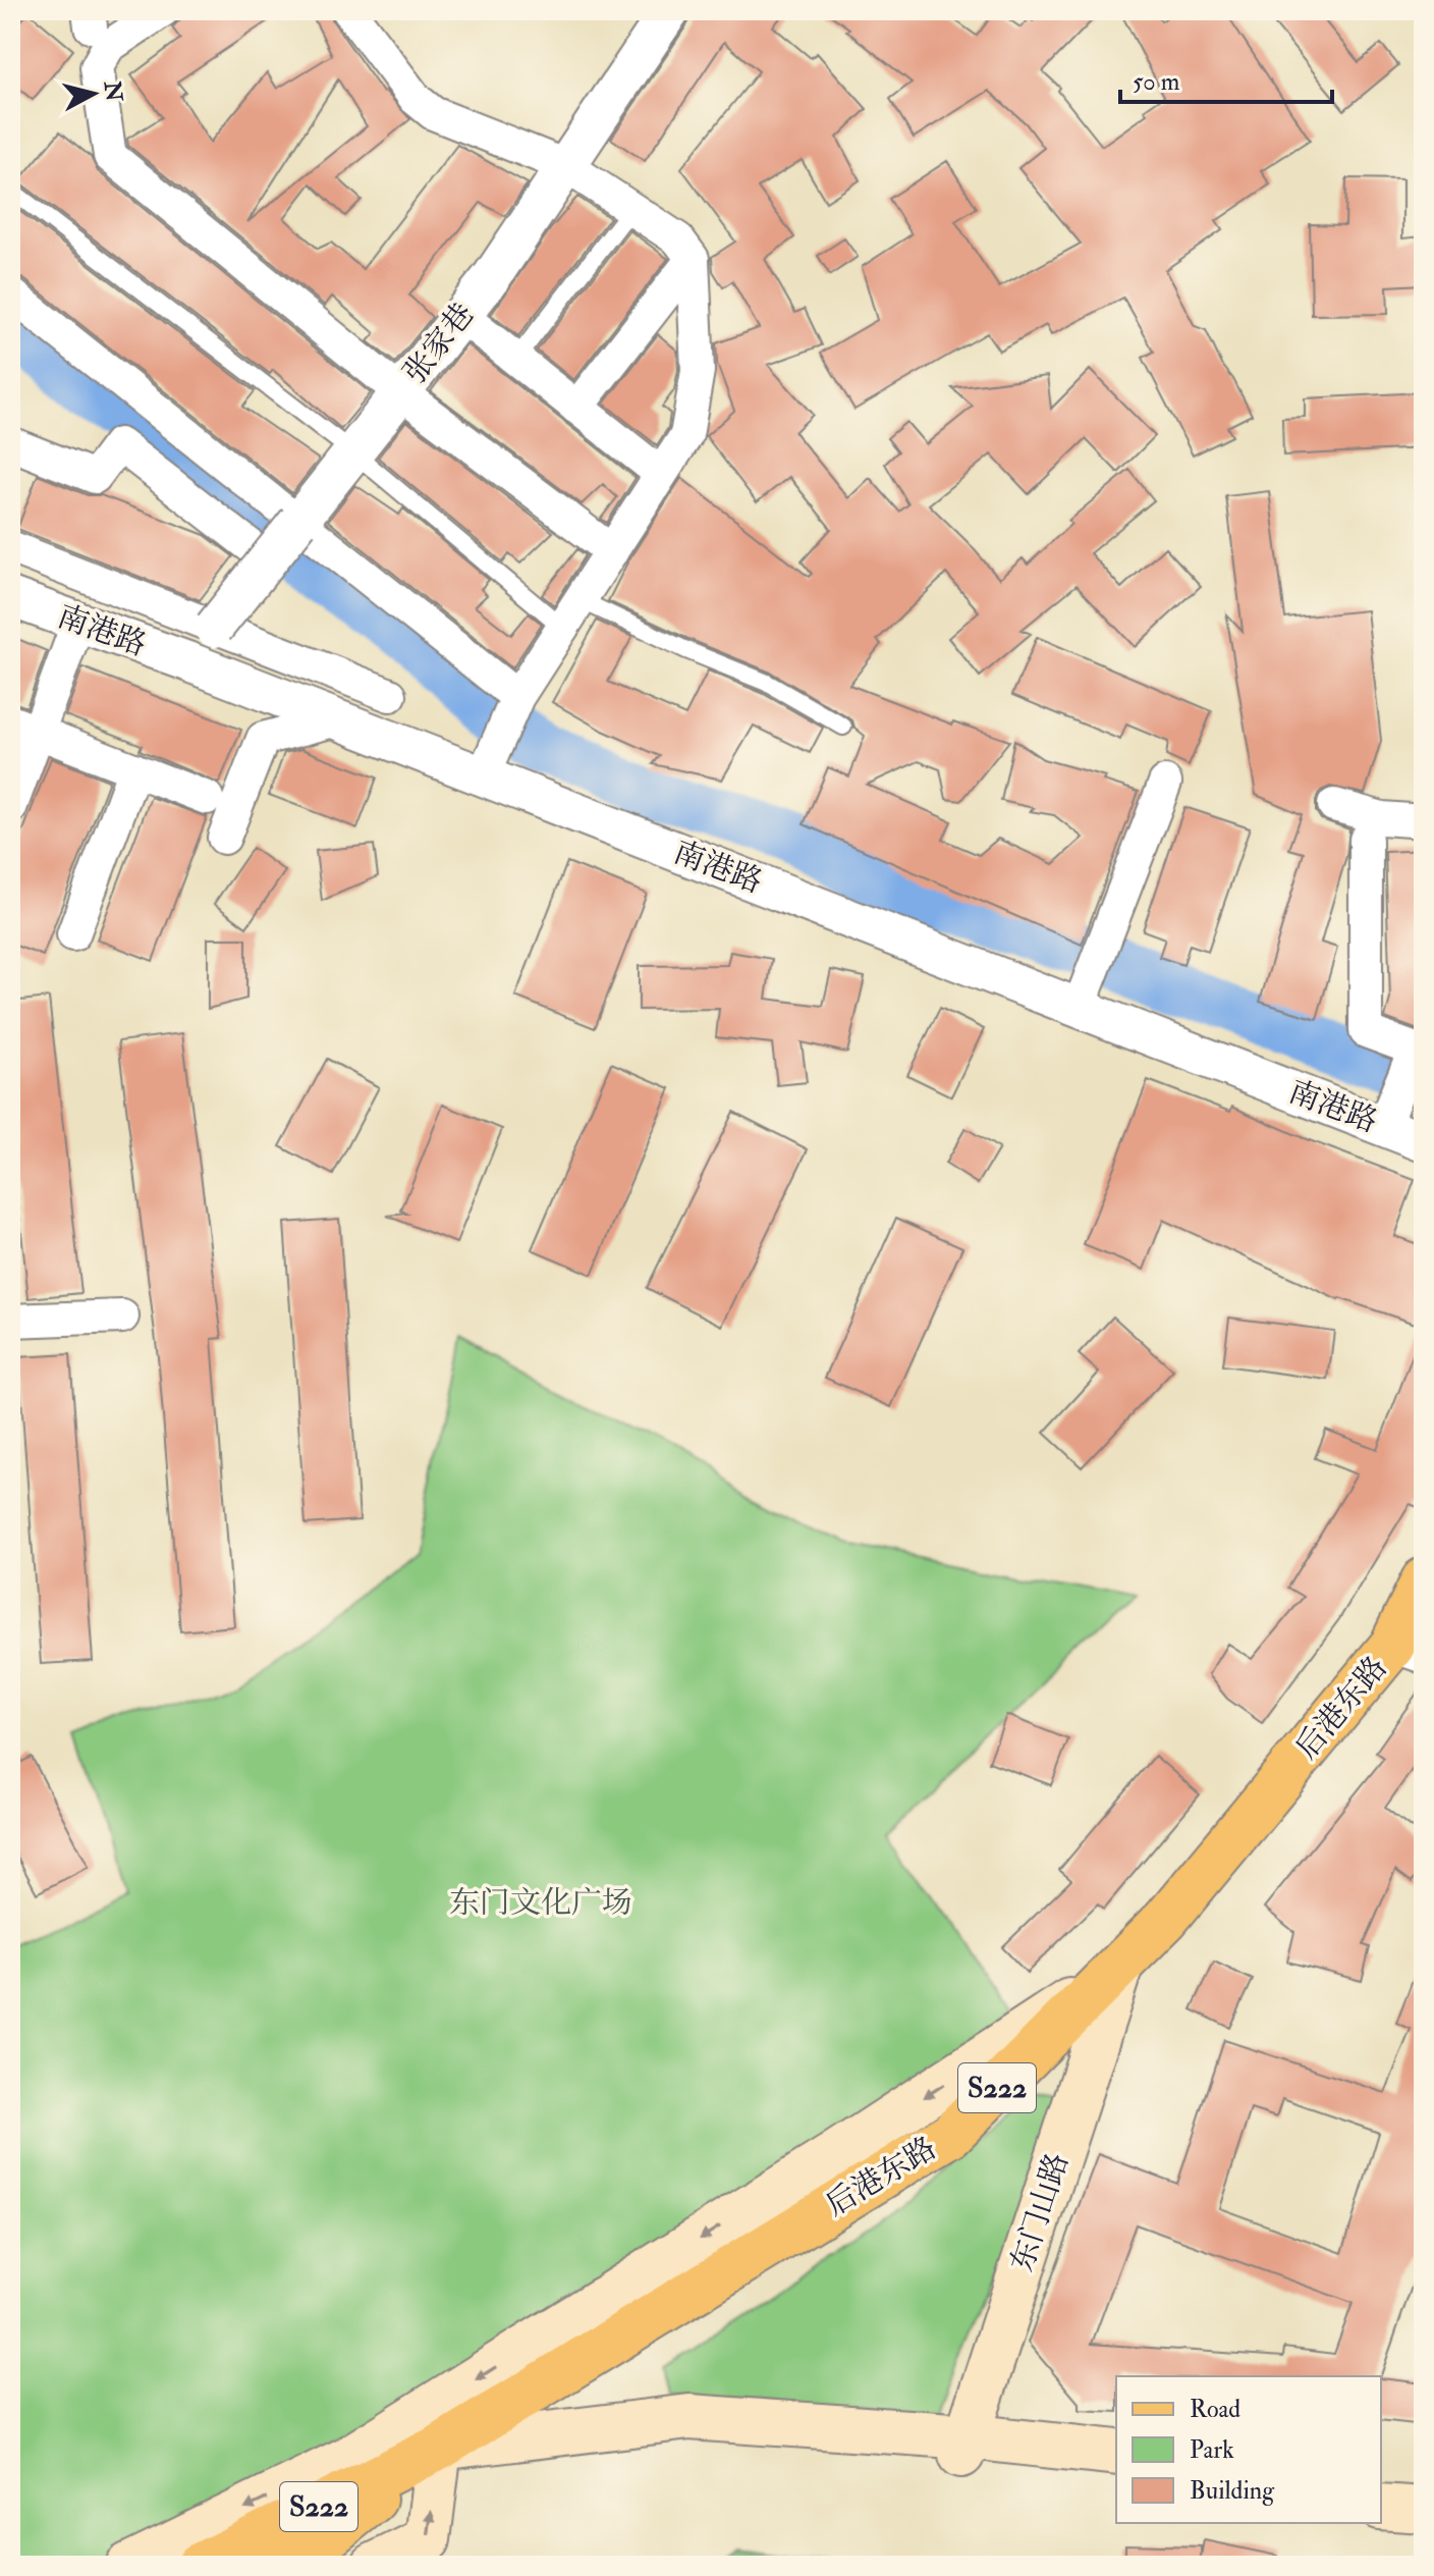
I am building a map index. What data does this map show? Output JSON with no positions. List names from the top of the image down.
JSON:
{
  "streets": {
    "main road": ["后港东路", "S222", "东门山路"],
    "street": ["张家巷", "南港路"]
  },
  "crossings": [
    ["张家巷", "南港路"],
    ["后港东路", "S222"],
    ["后港东路", "东门山路"]
  ],
  "parks": ["东门文化广场"],
  "legend": ["Road", "Park", "Building"],
  "scale_bar": "50 m",
  "north": "right"
}
